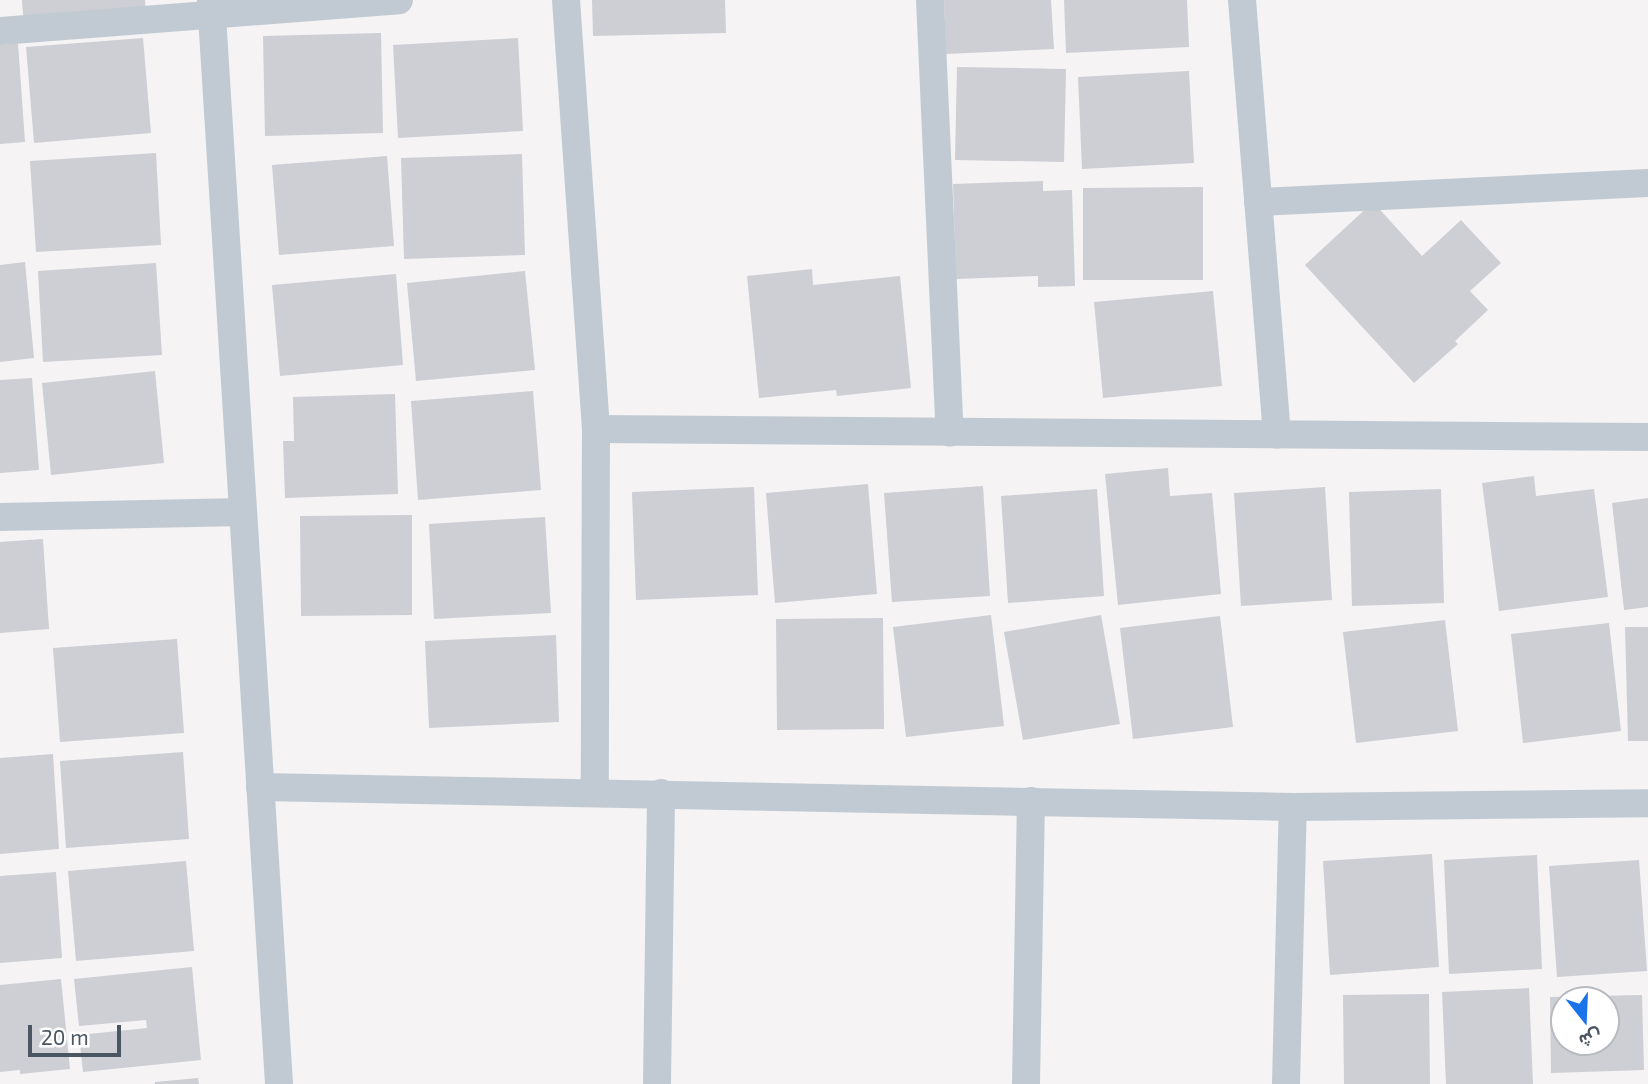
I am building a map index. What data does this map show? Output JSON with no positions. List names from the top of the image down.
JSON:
{
  "scale_bar": "20 m",
  "north": "bottom"
}
